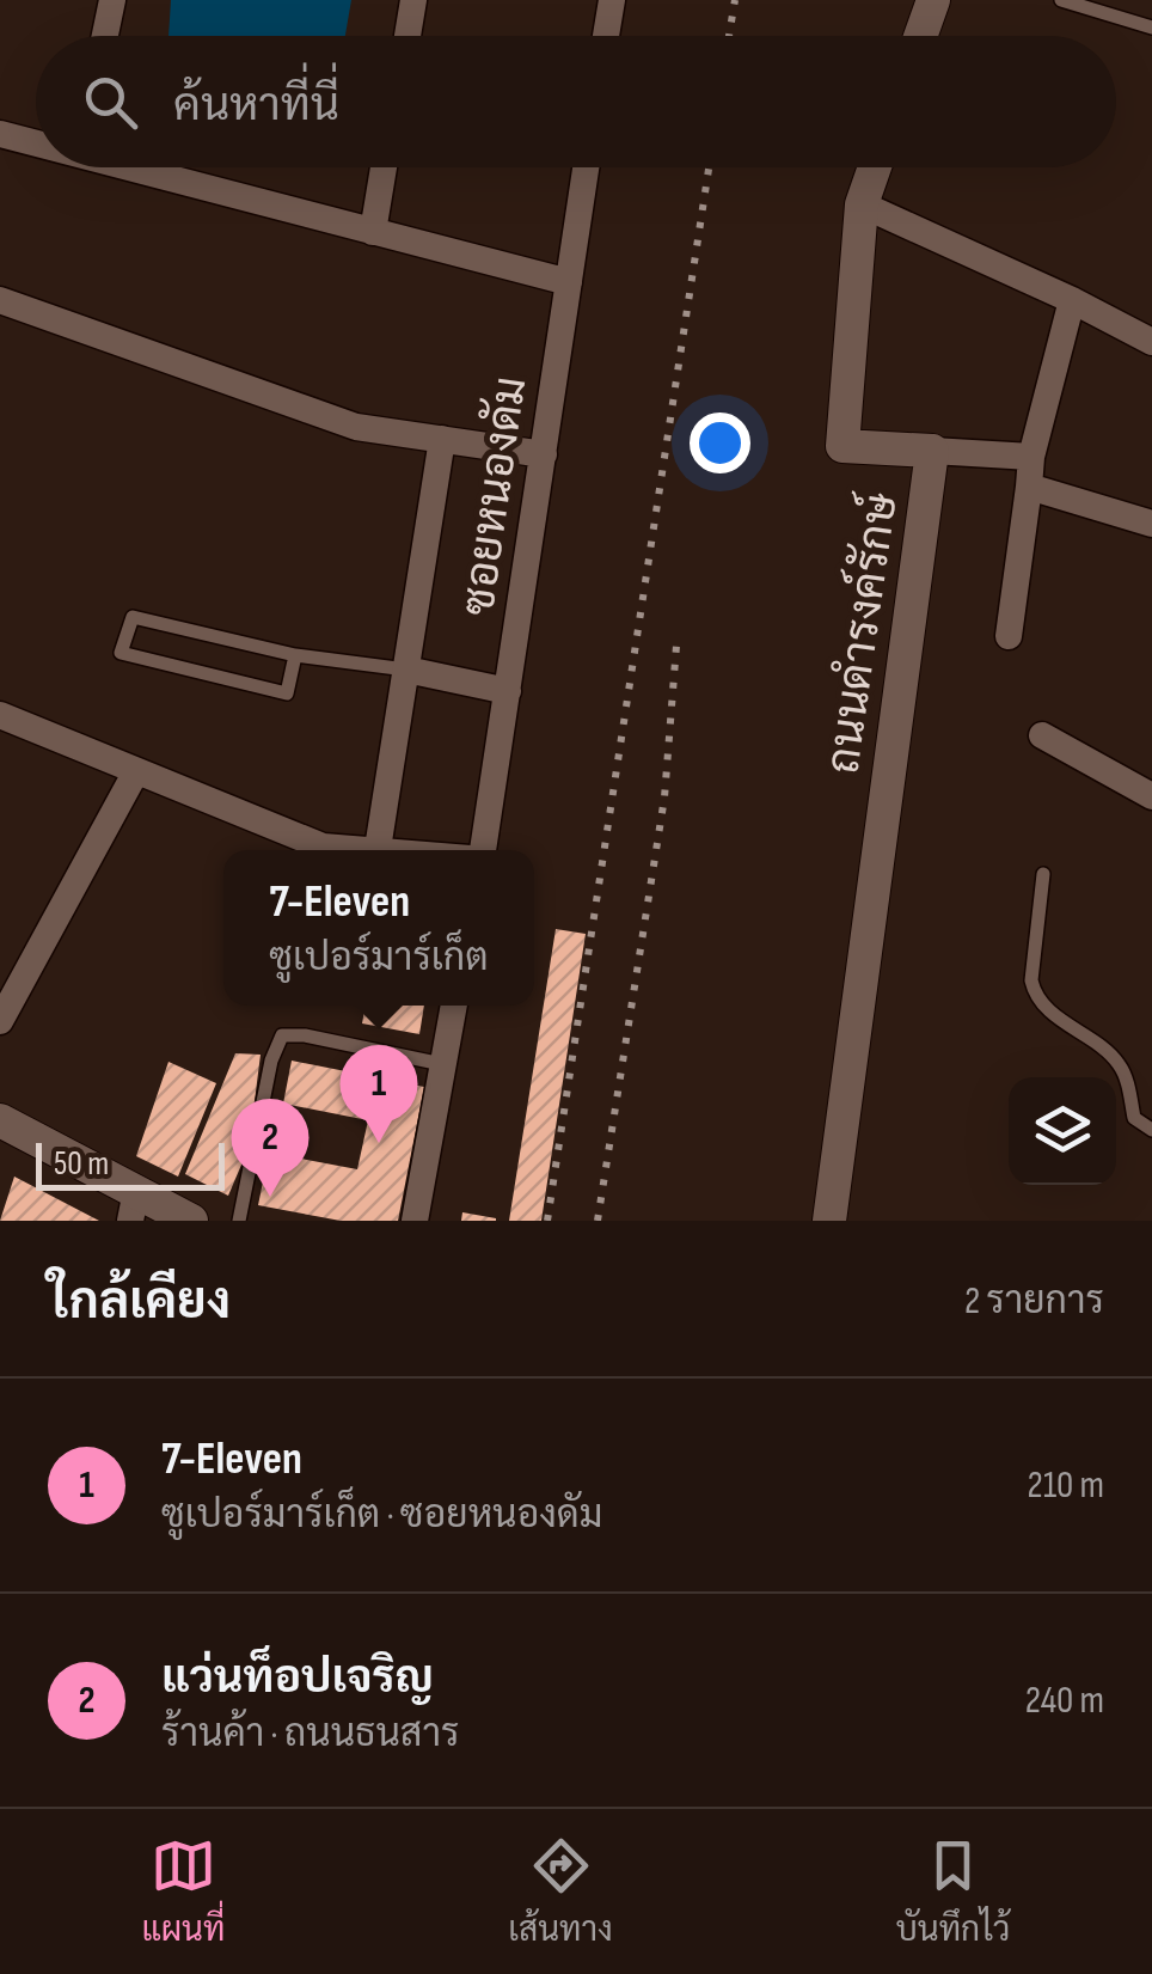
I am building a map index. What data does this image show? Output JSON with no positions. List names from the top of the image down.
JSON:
{
  "streets": {
    "street": ["ซอยหนองดัม", "ถนนดำรงค์รักษ์"]
  },
  "scale_bar": "50 m",
  "page": {
    "search": "ค้นหาที่นี่",
    "popup": ["7-Eleven", "ซูเปอร์มาร์เก็ต"],
    "pins": ["1", "2"],
    "scale": "50 m",
    "heading": ["ใกล้เคียง", "2 รายการ"],
    "list": [
      {
        "mark": "1",
        "name": "7-Eleven",
        "note": "ซูเปอร์มาร์เก็ต · ซอยหนองดัม",
        "value": "210 m"
      },
      {
        "mark": "2",
        "name": "แว่นท็อปเจริญ",
        "note": "ร้านค้า · ถนนธนสาร",
        "value": "240 m"
      }
    ],
    "nav": ["แผนที่", "เส้นทาง", "บันทึกไว้"]
  }
}
